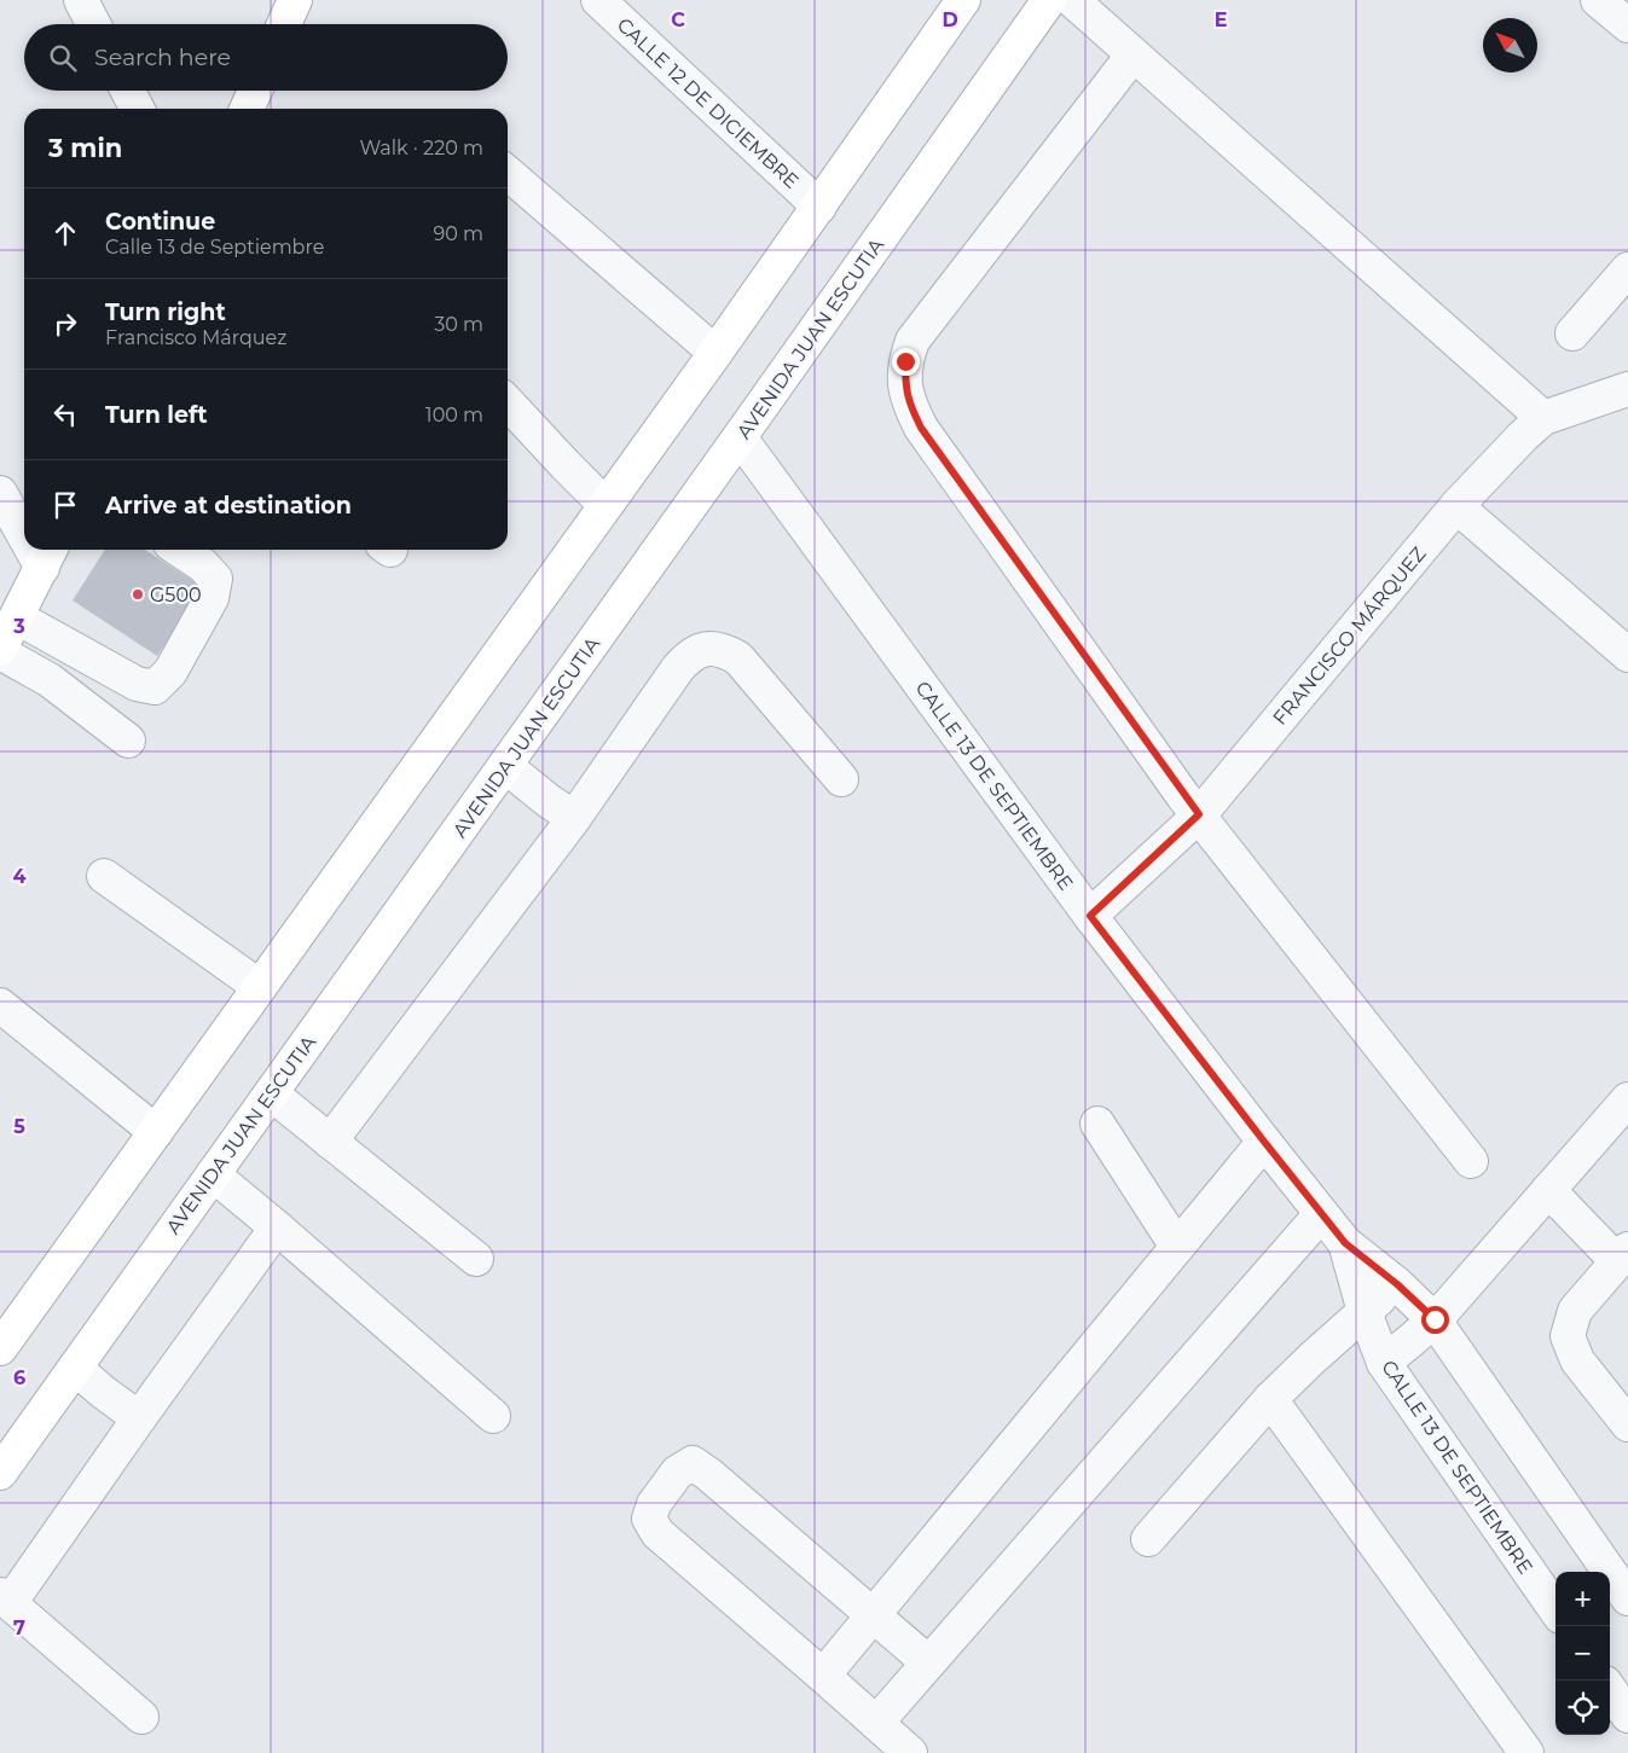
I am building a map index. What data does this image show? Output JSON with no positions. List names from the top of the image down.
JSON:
{
  "streets": {
    "main road": ["AVENIDA JUAN ESCUTIA"],
    "street": ["CALLE 12 DE DICIEMBRE", "FRANCISCO MÁRQUEZ", "CALLE 13 DE SEPTIEMBRE"]
  },
  "crossings": [
    ["AVENIDA JUAN ESCUTIA", "CALLE 13 DE SEPTIEMBRE"],
    ["FRANCISCO MÁRQUEZ", "CALLE 13 DE SEPTIEMBRE"]
  ],
  "places": ["G500"],
  "north": "top left",
  "page": {
    "search": "Search here",
    "heading": ["3 min", "Walk · 220 m"],
    "list": [
      ["Continue", "Calle 13 de Septiembre", "90 m"],
      ["Turn right", "Francisco Márquez", "30 m"],
      ["Turn left", "100 m"],
      "Arrive at destination"
    ],
    "map_buttons": ["+", "−"]
  },
  "grid": {
    "columns": ["C", "D", "E"],
    "rows": [
      "3",
      "4",
      "5",
      "6",
      "7"
    ]
  }
}
